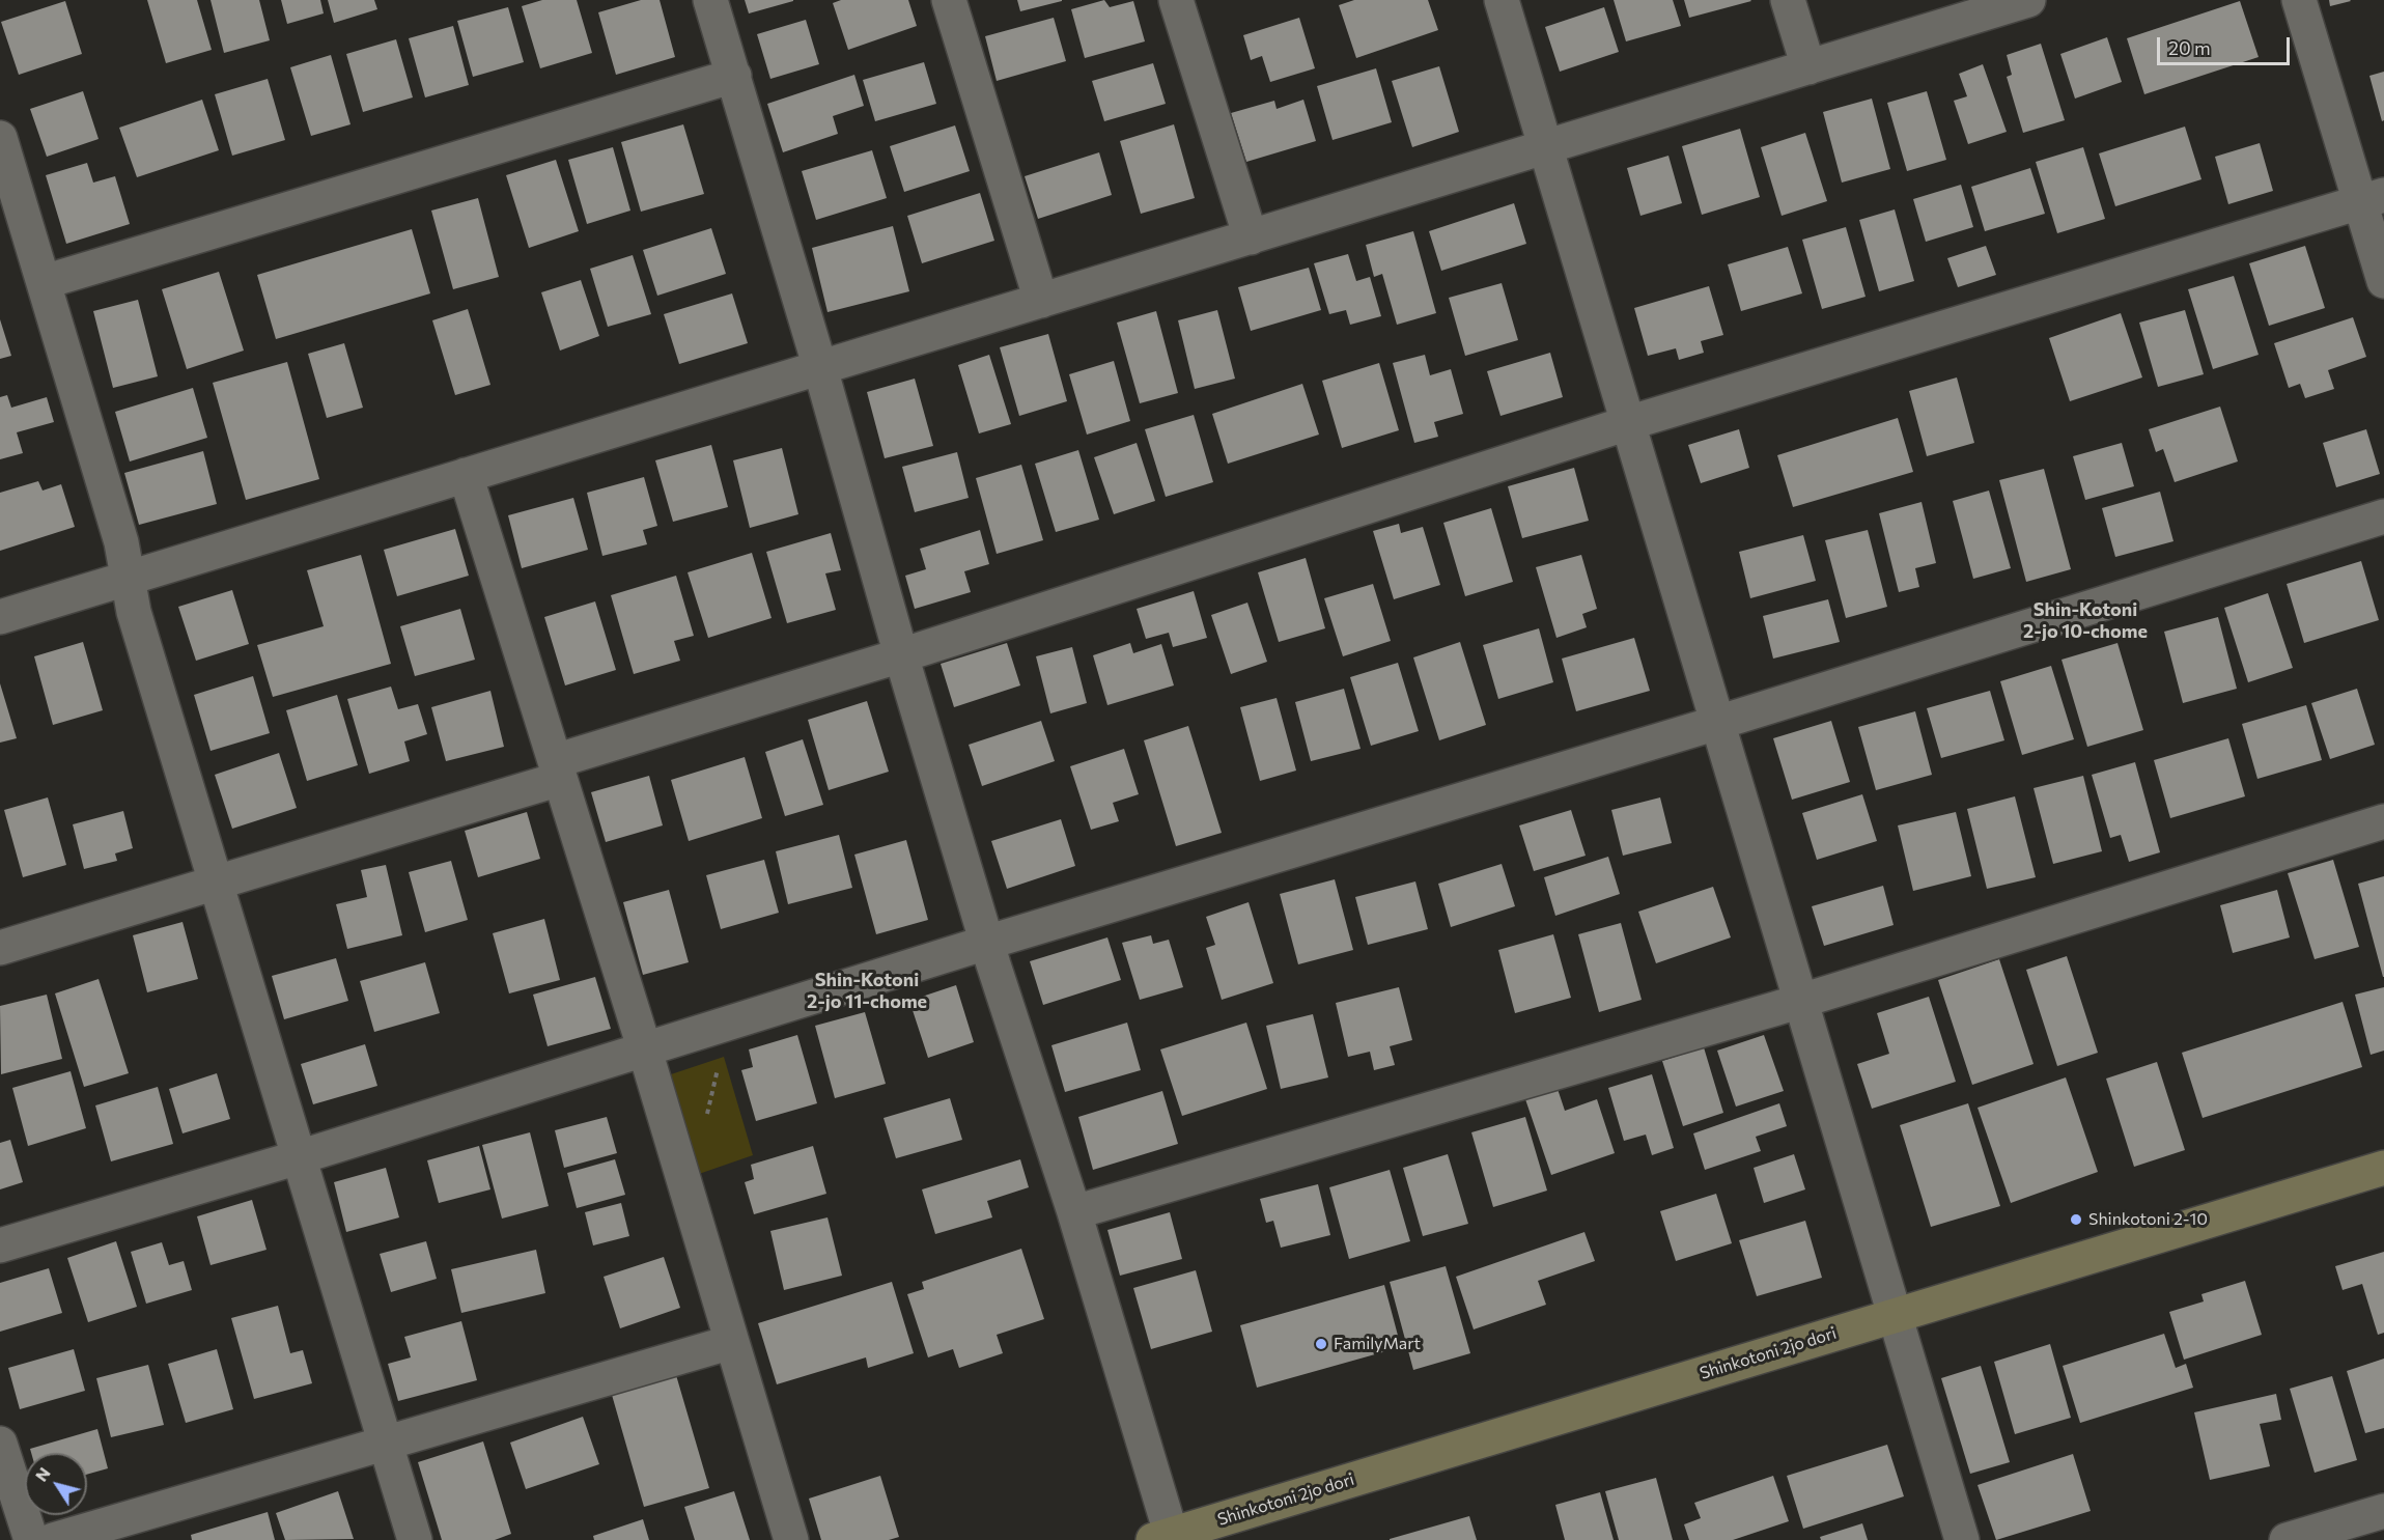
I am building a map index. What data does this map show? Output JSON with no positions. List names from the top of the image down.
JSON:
{
  "streets": {
    "street": ["Shinkotoni 2jo dori"]
  },
  "districts": ["Shin-Kotoni 2-jo 10-chome", "Shin-Kotoni 2-jo 11-chome"],
  "places": ["Shinkotoni 2-10", "FamilyMart"],
  "scale_bar": "20 m",
  "north": "top left"
}
